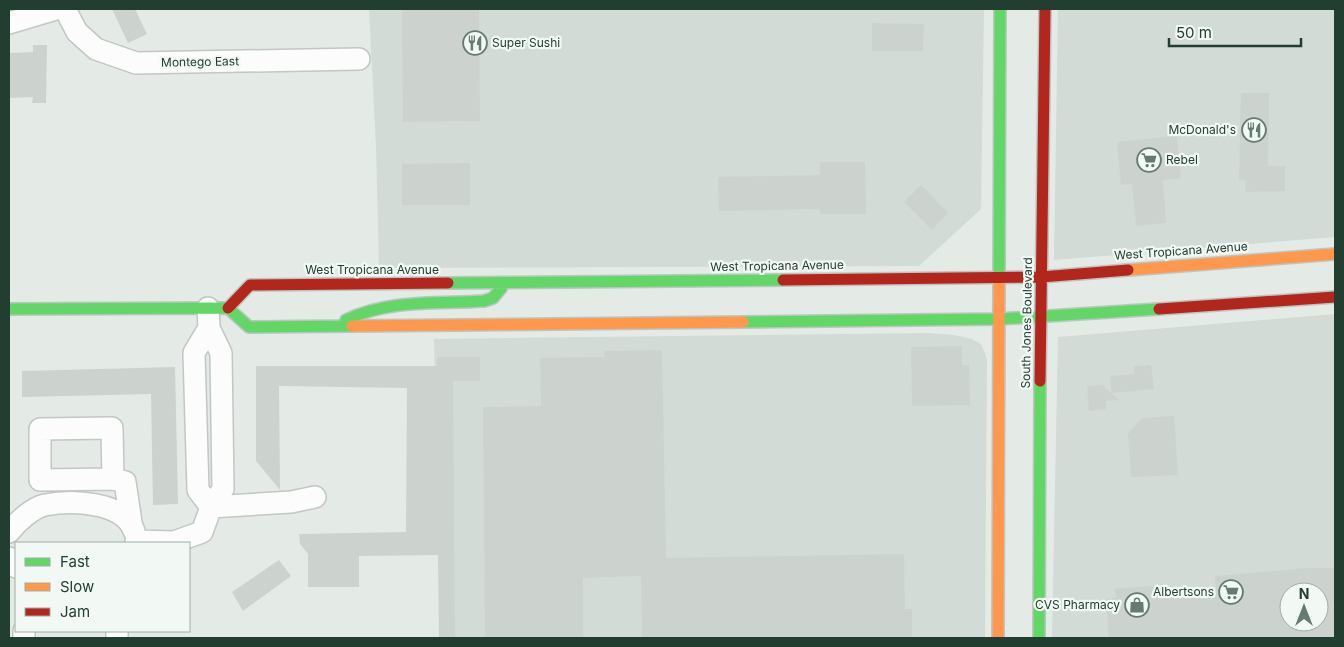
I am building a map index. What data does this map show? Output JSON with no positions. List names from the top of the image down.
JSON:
{
  "streets": {
    "main road": ["West Tropicana Avenue", "South Jones Boulevard"],
    "street": ["Montego East"]
  },
  "crossings": [
    ["West Tropicana Avenue", "South Jones Boulevard"]
  ],
  "places": {
    "restaurant": ["Super Sushi", "McDonald's"],
    "supermarket": ["Rebel", "Albertsons"],
    "shop": ["CVS Pharmacy"]
  },
  "legend": ["Fast", "Slow", "Jam"],
  "scale_bar": "50 m",
  "north": "top"
}
